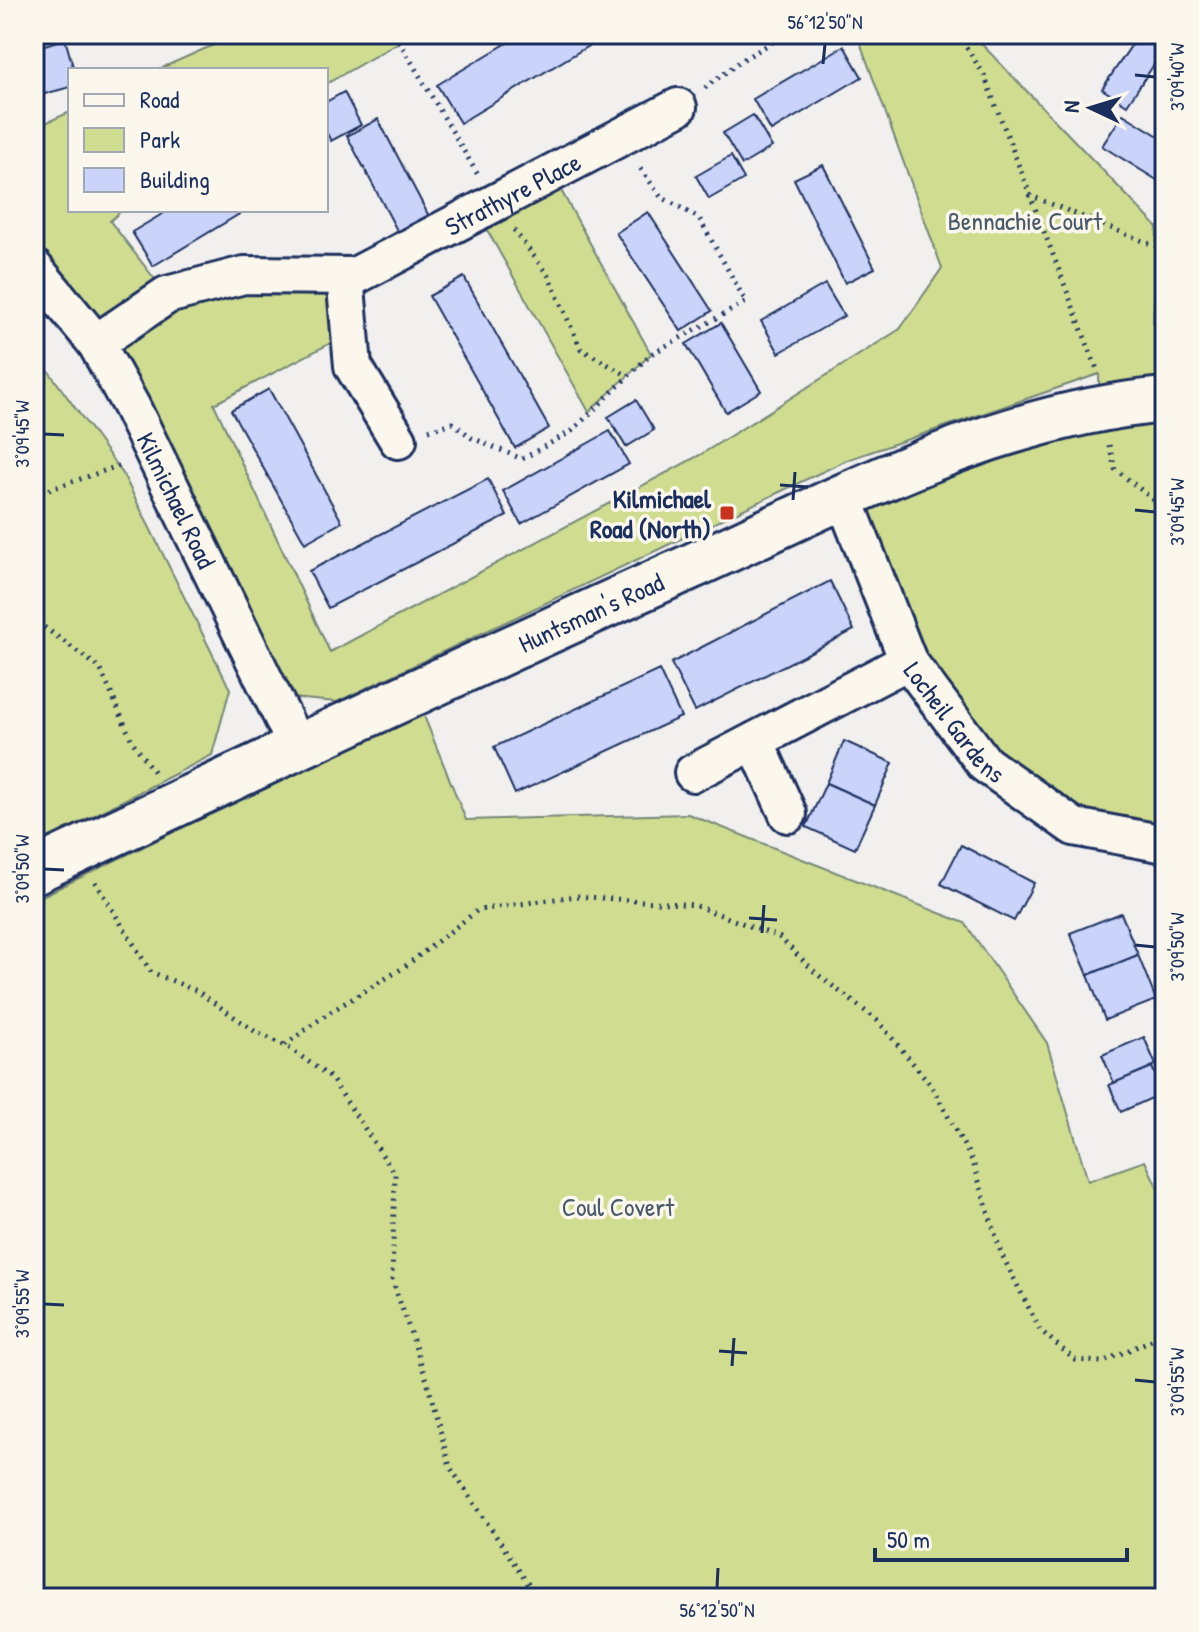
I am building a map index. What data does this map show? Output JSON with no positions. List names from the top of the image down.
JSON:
{
  "streets": {
    "street": [
      "Strathyre Place",
      "Kilmichael Road",
      "Huntsman's Road",
      "Locheil Gardens"
    ]
  },
  "crossings": [
    ["Strathyre Place", "Kilmichael Road"],
    ["Kilmichael Road", "Huntsman's Road"],
    ["Huntsman's Road", "Locheil Gardens"]
  ],
  "parks": ["Bennachie Court", "Coul Covert"],
  "places": {
    "transit": ["Kilmichael Road (North)"]
  },
  "legend": ["Road", "Park", "Building"],
  "scale_bar": "50 m",
  "north": "left",
  "coordinates": [
    "56°12'50\"N",
    "3°09'40\"W",
    "3°09'45\"W",
    "3°09'50\"W",
    "3°09'55\"W"
  ]
}
